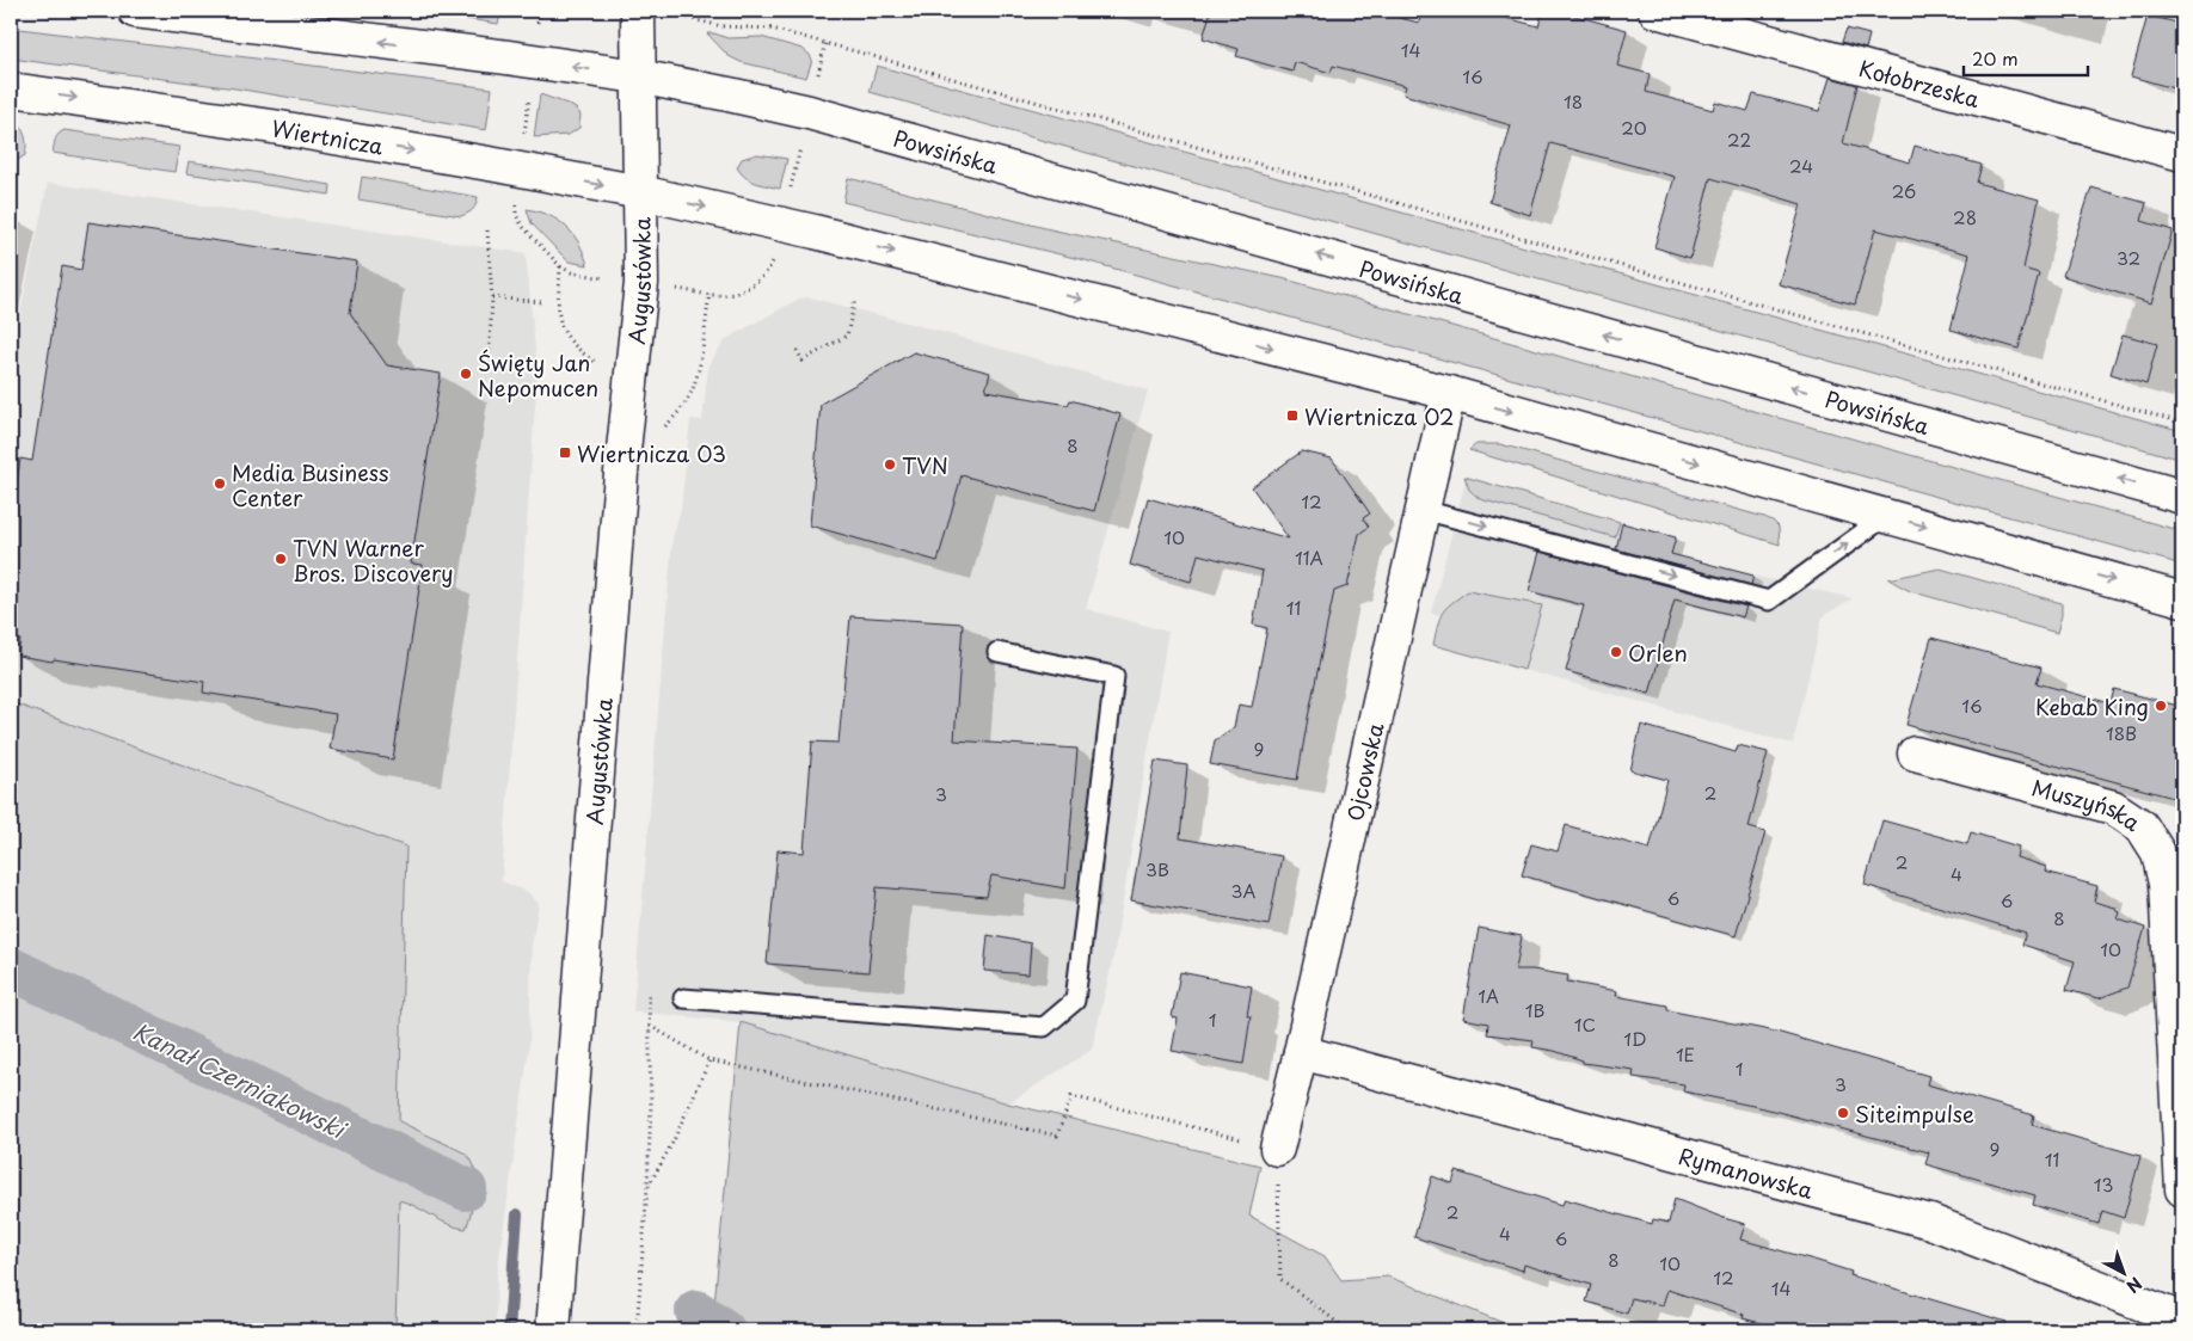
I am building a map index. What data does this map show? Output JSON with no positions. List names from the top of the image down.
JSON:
{
  "streets": {
    "main road": [
      "Kołobrzeska",
      "Wiertnicza",
      "Powsińska",
      "Augustówka",
      "Ojcowska",
      "Muszyńska",
      "Rymanowska"
    ]
  },
  "crossings": [
    ["Wiertnicza", "Augustówka"],
    ["Powsińska", "Augustówka"],
    ["Ojcowska", "Rymanowska"]
  ],
  "water": ["Kanał Czerniakowski"],
  "places": {
    "other": [
      "Święty Jan Nepomucen",
      "TVN",
      "Media Business Center",
      "TVN Warner Bros. Discovery",
      "Orlen",
      "Kebab King",
      "Siteimpulse"
    ],
    "transit": ["Wiertnicza 02", "Wiertnicza 03"]
  },
  "house_numbers": [
    "14",
    "16",
    "18",
    "20",
    "22",
    "24",
    "26",
    "28",
    "32",
    "8",
    "12",
    "10",
    "11A",
    "11",
    "16",
    "18B",
    "9",
    "2",
    "3",
    "2",
    "3B",
    "4",
    "3A",
    "6",
    "6",
    "8",
    "10",
    "1A",
    "1B",
    "1",
    "1C",
    "1D",
    "1E",
    "1",
    "3",
    "9",
    "11",
    "13",
    "2",
    "4",
    "6",
    "8",
    "10",
    "12",
    "14"
  ],
  "scale_bar": "20 m",
  "north": "bottom right"
}
